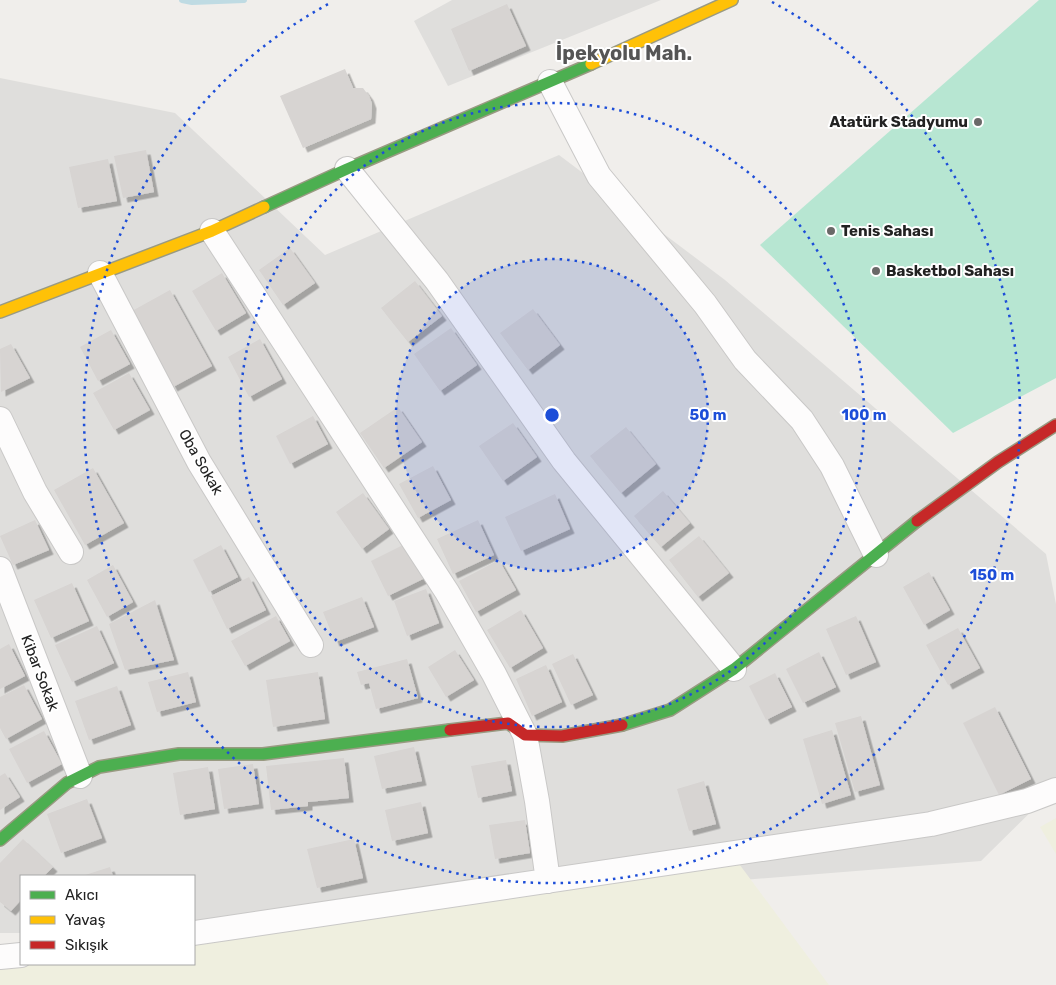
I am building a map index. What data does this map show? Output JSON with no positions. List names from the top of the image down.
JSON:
{
  "streets": {
    "street": ["Oba Sokak", "Kibar Sokak"]
  },
  "districts": ["İpekyolu Mah."],
  "places": ["Atatürk Stadyumu", "Tenis Sahası", "Basketbol Sahası"],
  "legend": ["Akıcı", "Yavaş", "Sıkışık"],
  "rings": ["50 m", "100 m", "150 m"]
}
